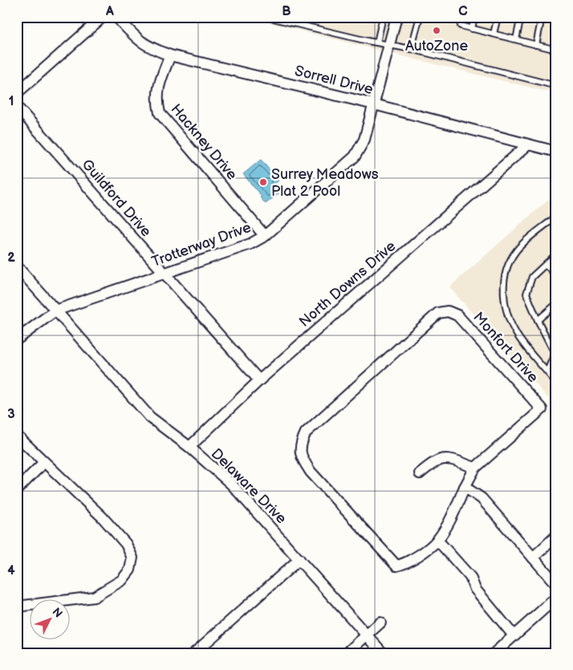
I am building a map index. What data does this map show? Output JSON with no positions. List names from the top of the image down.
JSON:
{
  "streets": {
    "street": [
      "Sorrell Drive",
      "Hackney Drive",
      "Guildford Drive",
      "Trotterway Drive",
      "North Downs Drive",
      "Monfort Drive",
      "Delaware Drive"
    ]
  },
  "crossings": [
    ["Sorrell Drive", "Hackney Drive"],
    ["Sorrell Drive", "Trotterway Drive"],
    ["Sorrell Drive", "North Downs Drive"],
    ["Hackney Drive", "Trotterway Drive"],
    ["Guildford Drive", "Trotterway Drive"],
    ["Guildford Drive", "North Downs Drive"],
    ["Trotterway Drive", "Delaware Drive"],
    ["North Downs Drive", "Delaware Drive"]
  ],
  "places": ["AutoZone", "Surrey Meadows Plat 2 Pool"],
  "north": "top right",
  "grid": {
    "columns": ["A", "B", "C"],
    "rows": [
      "1",
      "2",
      "3",
      "4"
    ]
  }
}
